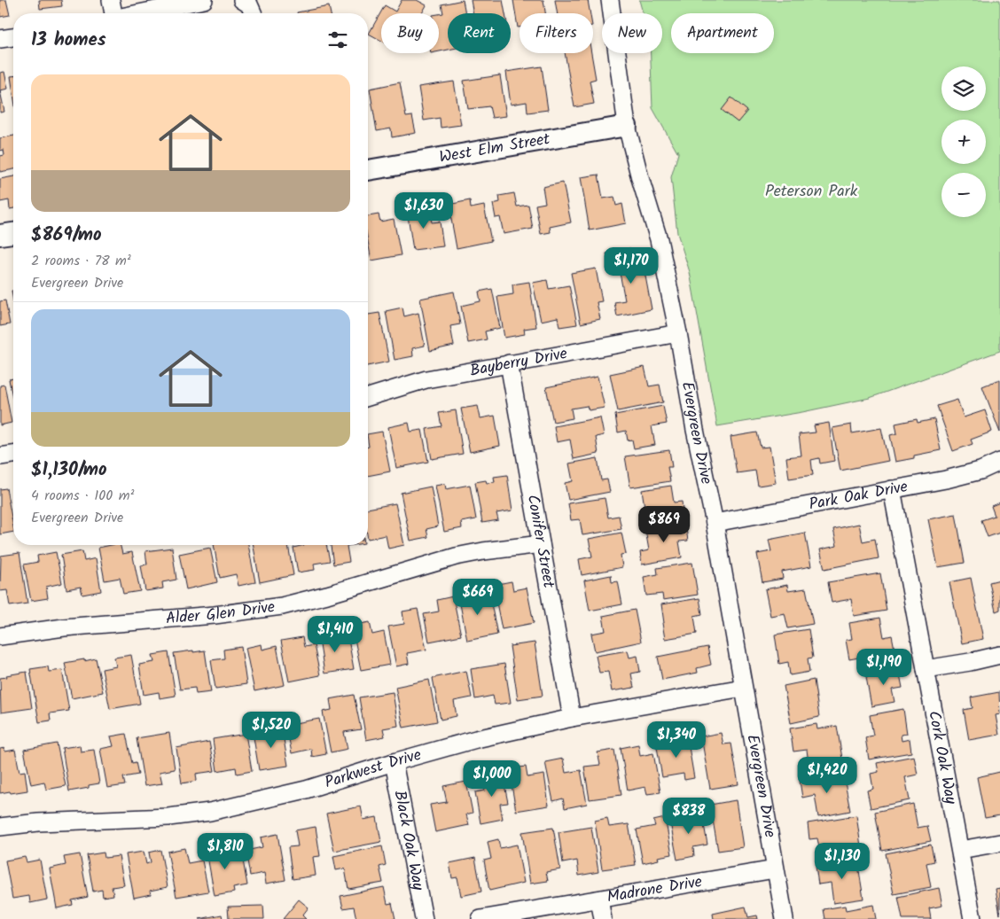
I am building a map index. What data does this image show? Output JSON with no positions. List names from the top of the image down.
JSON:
{
  "streets": {
    "street": [
      "West Elm Street",
      "Bayberry Drive",
      "Evergreen Drive",
      "Park Oak Drive",
      "Conifer Street",
      "Alder Glen Drive",
      "Cork Oak Way",
      "Parkwest Drive",
      "Black Oak Way",
      "Madrone Drive"
    ]
  },
  "crossings": [
    ["West Elm Street", "Evergreen Drive"],
    ["Bayberry Drive", "Evergreen Drive"],
    ["Bayberry Drive", "Conifer Street"],
    ["Evergreen Drive", "Park Oak Drive"],
    ["Evergreen Drive", "Parkwest Drive"],
    ["Evergreen Drive", "Madrone Drive"],
    ["Park Oak Drive", "Cork Oak Way"],
    ["Conifer Street", "Alder Glen Drive"],
    ["Conifer Street", "Parkwest Drive"],
    ["Parkwest Drive", "Black Oak Way"]
  ],
  "parks": ["Peterson Park"],
  "page": {
    "chip": [
      "Buy",
      "Rent",
      "Filters",
      "New",
      "Apartment"
    ],
    "heading": "13 homes",
    "map_buttons": ["+", "−"],
    "list": [
      {
        "name": "$869/mo",
        "note": "2 rooms · 78 m² · Evergreen Drive"
      },
      {
        "name": "$1,130/mo",
        "note": "4 rooms · 100 m² · Evergreen Drive"
      }
    ],
    "price": [
      "$1,630",
      "$1,170",
      "$869",
      "$669",
      "$1,410",
      "$1,190",
      "$1,520",
      "$1,340",
      "$1,420",
      "$1,000",
      "$838",
      "$1,810",
      "$1,130"
    ]
  }
}
